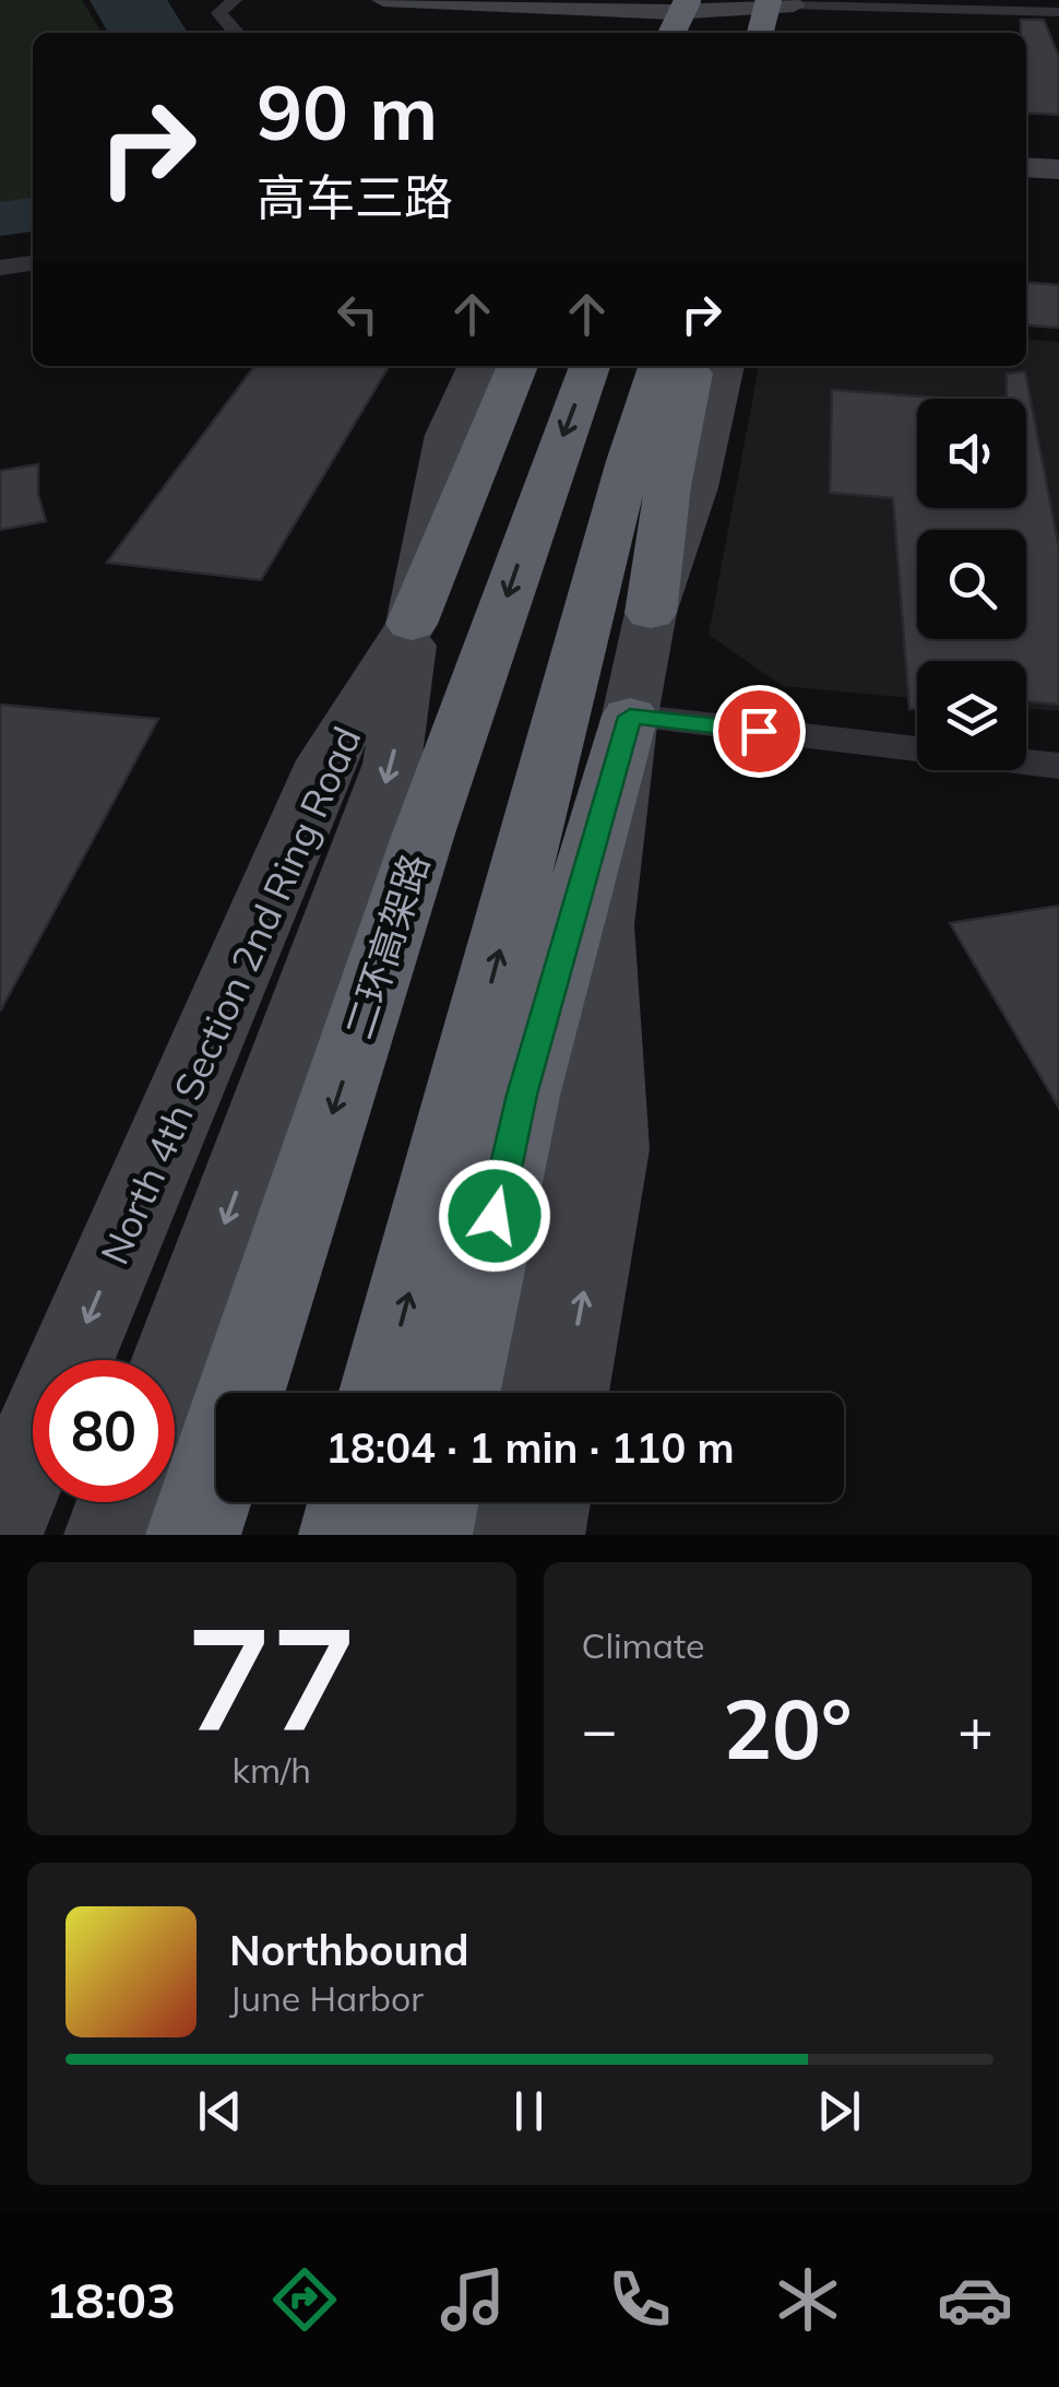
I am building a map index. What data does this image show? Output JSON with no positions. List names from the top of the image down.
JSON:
{
  "streets": {
    "highway": ["二环高架路"],
    "main road": ["North 4th Section 2nd Ring Road"]
  },
  "page": {
    "turn": ["90 m", "高车三路"],
    "limit": "80",
    "trip": "18:04 · 1 min · 110 m",
    "tile": [
      ["77", "km/h"],
      "Climate"
    ],
    "heat": ["−", "20°", "+"],
    "song": ["Northbound", "June Harbor"],
    "tabs": "18:03"
  }
}
